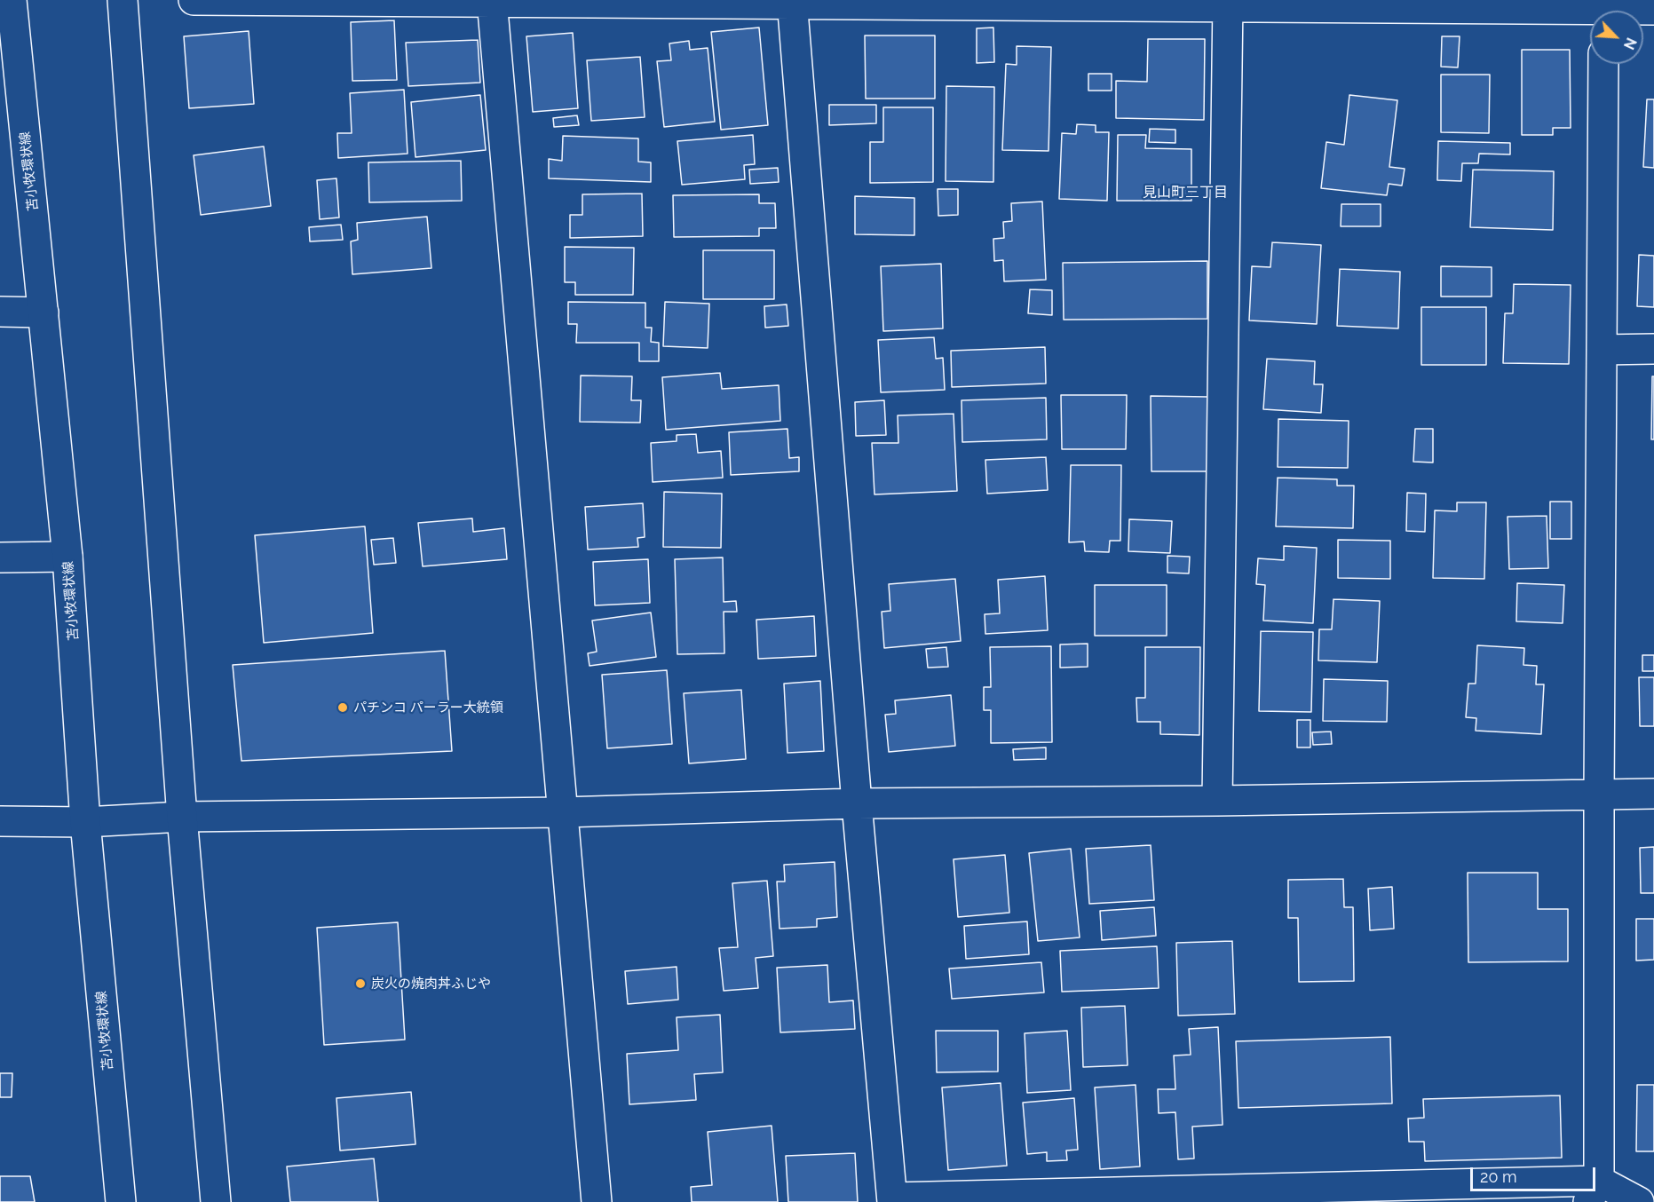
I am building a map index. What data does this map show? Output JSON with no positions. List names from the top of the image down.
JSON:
{
  "streets": {
    "street": ["苫小牧環状線"]
  },
  "districts": ["見山町三丁目"],
  "places": ["パチンコ パーラー大統領", "炭火の焼肉丼ふじや"],
  "scale_bar": "20 m",
  "north": "bottom right"
}
